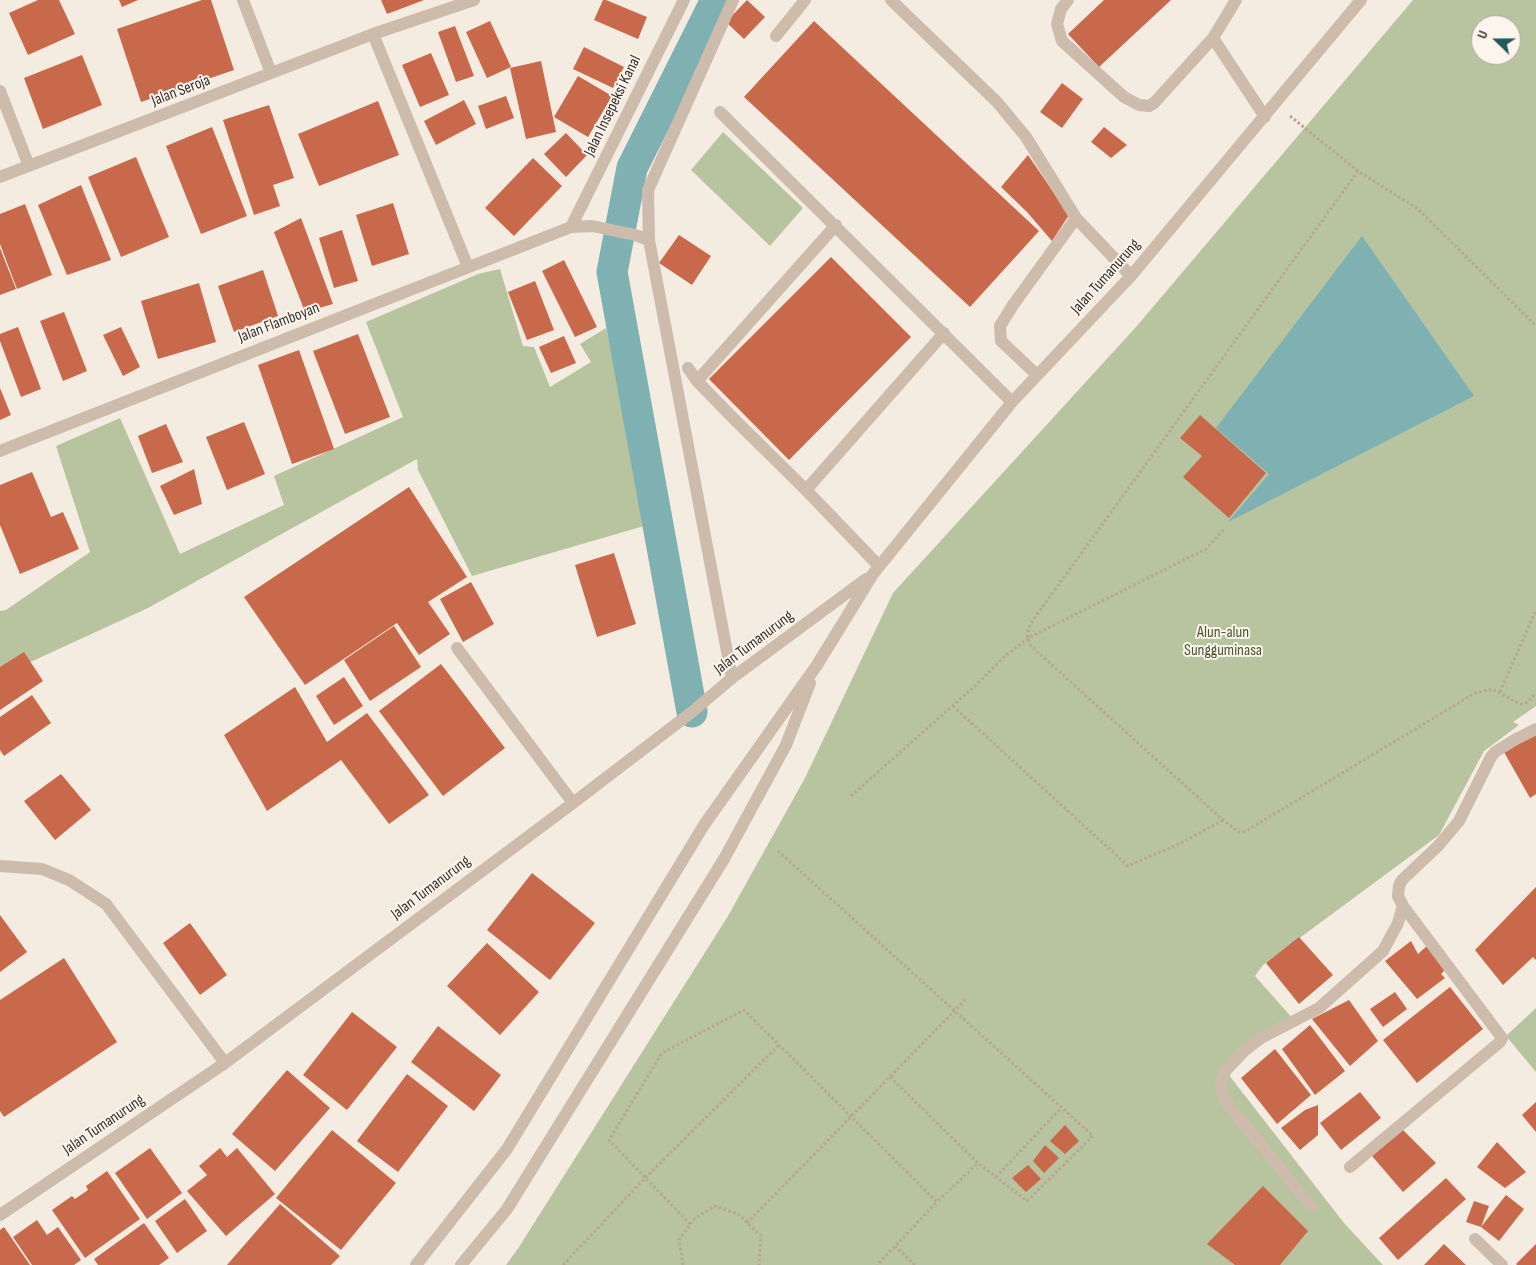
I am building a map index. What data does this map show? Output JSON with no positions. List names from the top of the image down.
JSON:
{
  "streets": {
    "street": [
      "Jalan Seroja",
      "Jalan Insepeksi Kanal",
      "Jalan Tumanurung",
      "Jalan Flamboyan"
    ]
  },
  "crossings": [
    ["Jalan Insepeksi Kanal", "Jalan Flamboyan"]
  ],
  "parks": ["Alun-alun Sungguminasa"],
  "north": "left"
}
